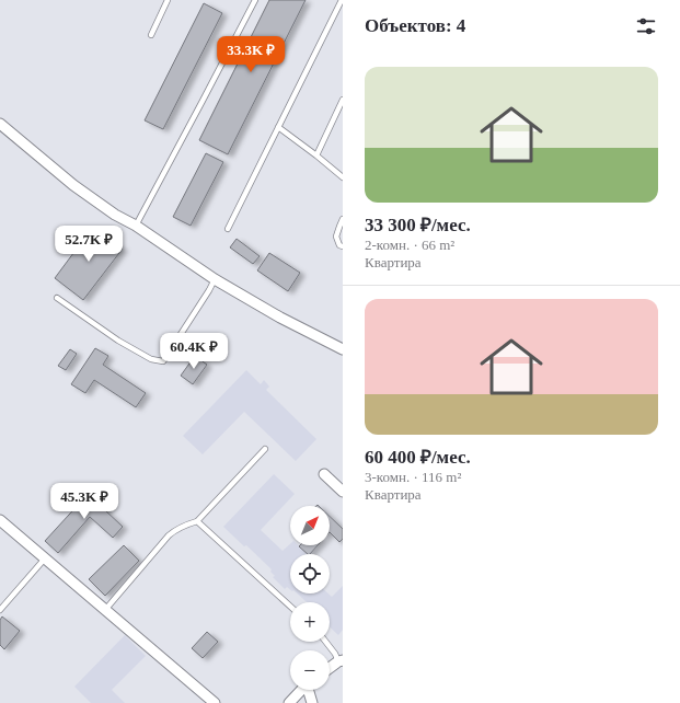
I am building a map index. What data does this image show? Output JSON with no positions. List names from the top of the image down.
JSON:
{
  "north": "top right",
  "page": {
    "heading": "Объектов: 4",
    "price": [
      "33.3K ₽",
      "52.7K ₽",
      "60.4K ₽",
      "45.3K ₽"
    ],
    "list": [
      {
        "name": "33 300 ₽/мес.",
        "note": "2-комн. · 66 m² · Квартира"
      },
      {
        "name": "60 400 ₽/мес.",
        "note": "3-комн. · 116 m² · Квартира"
      }
    ],
    "map_buttons": ["+", "−"]
  }
}
